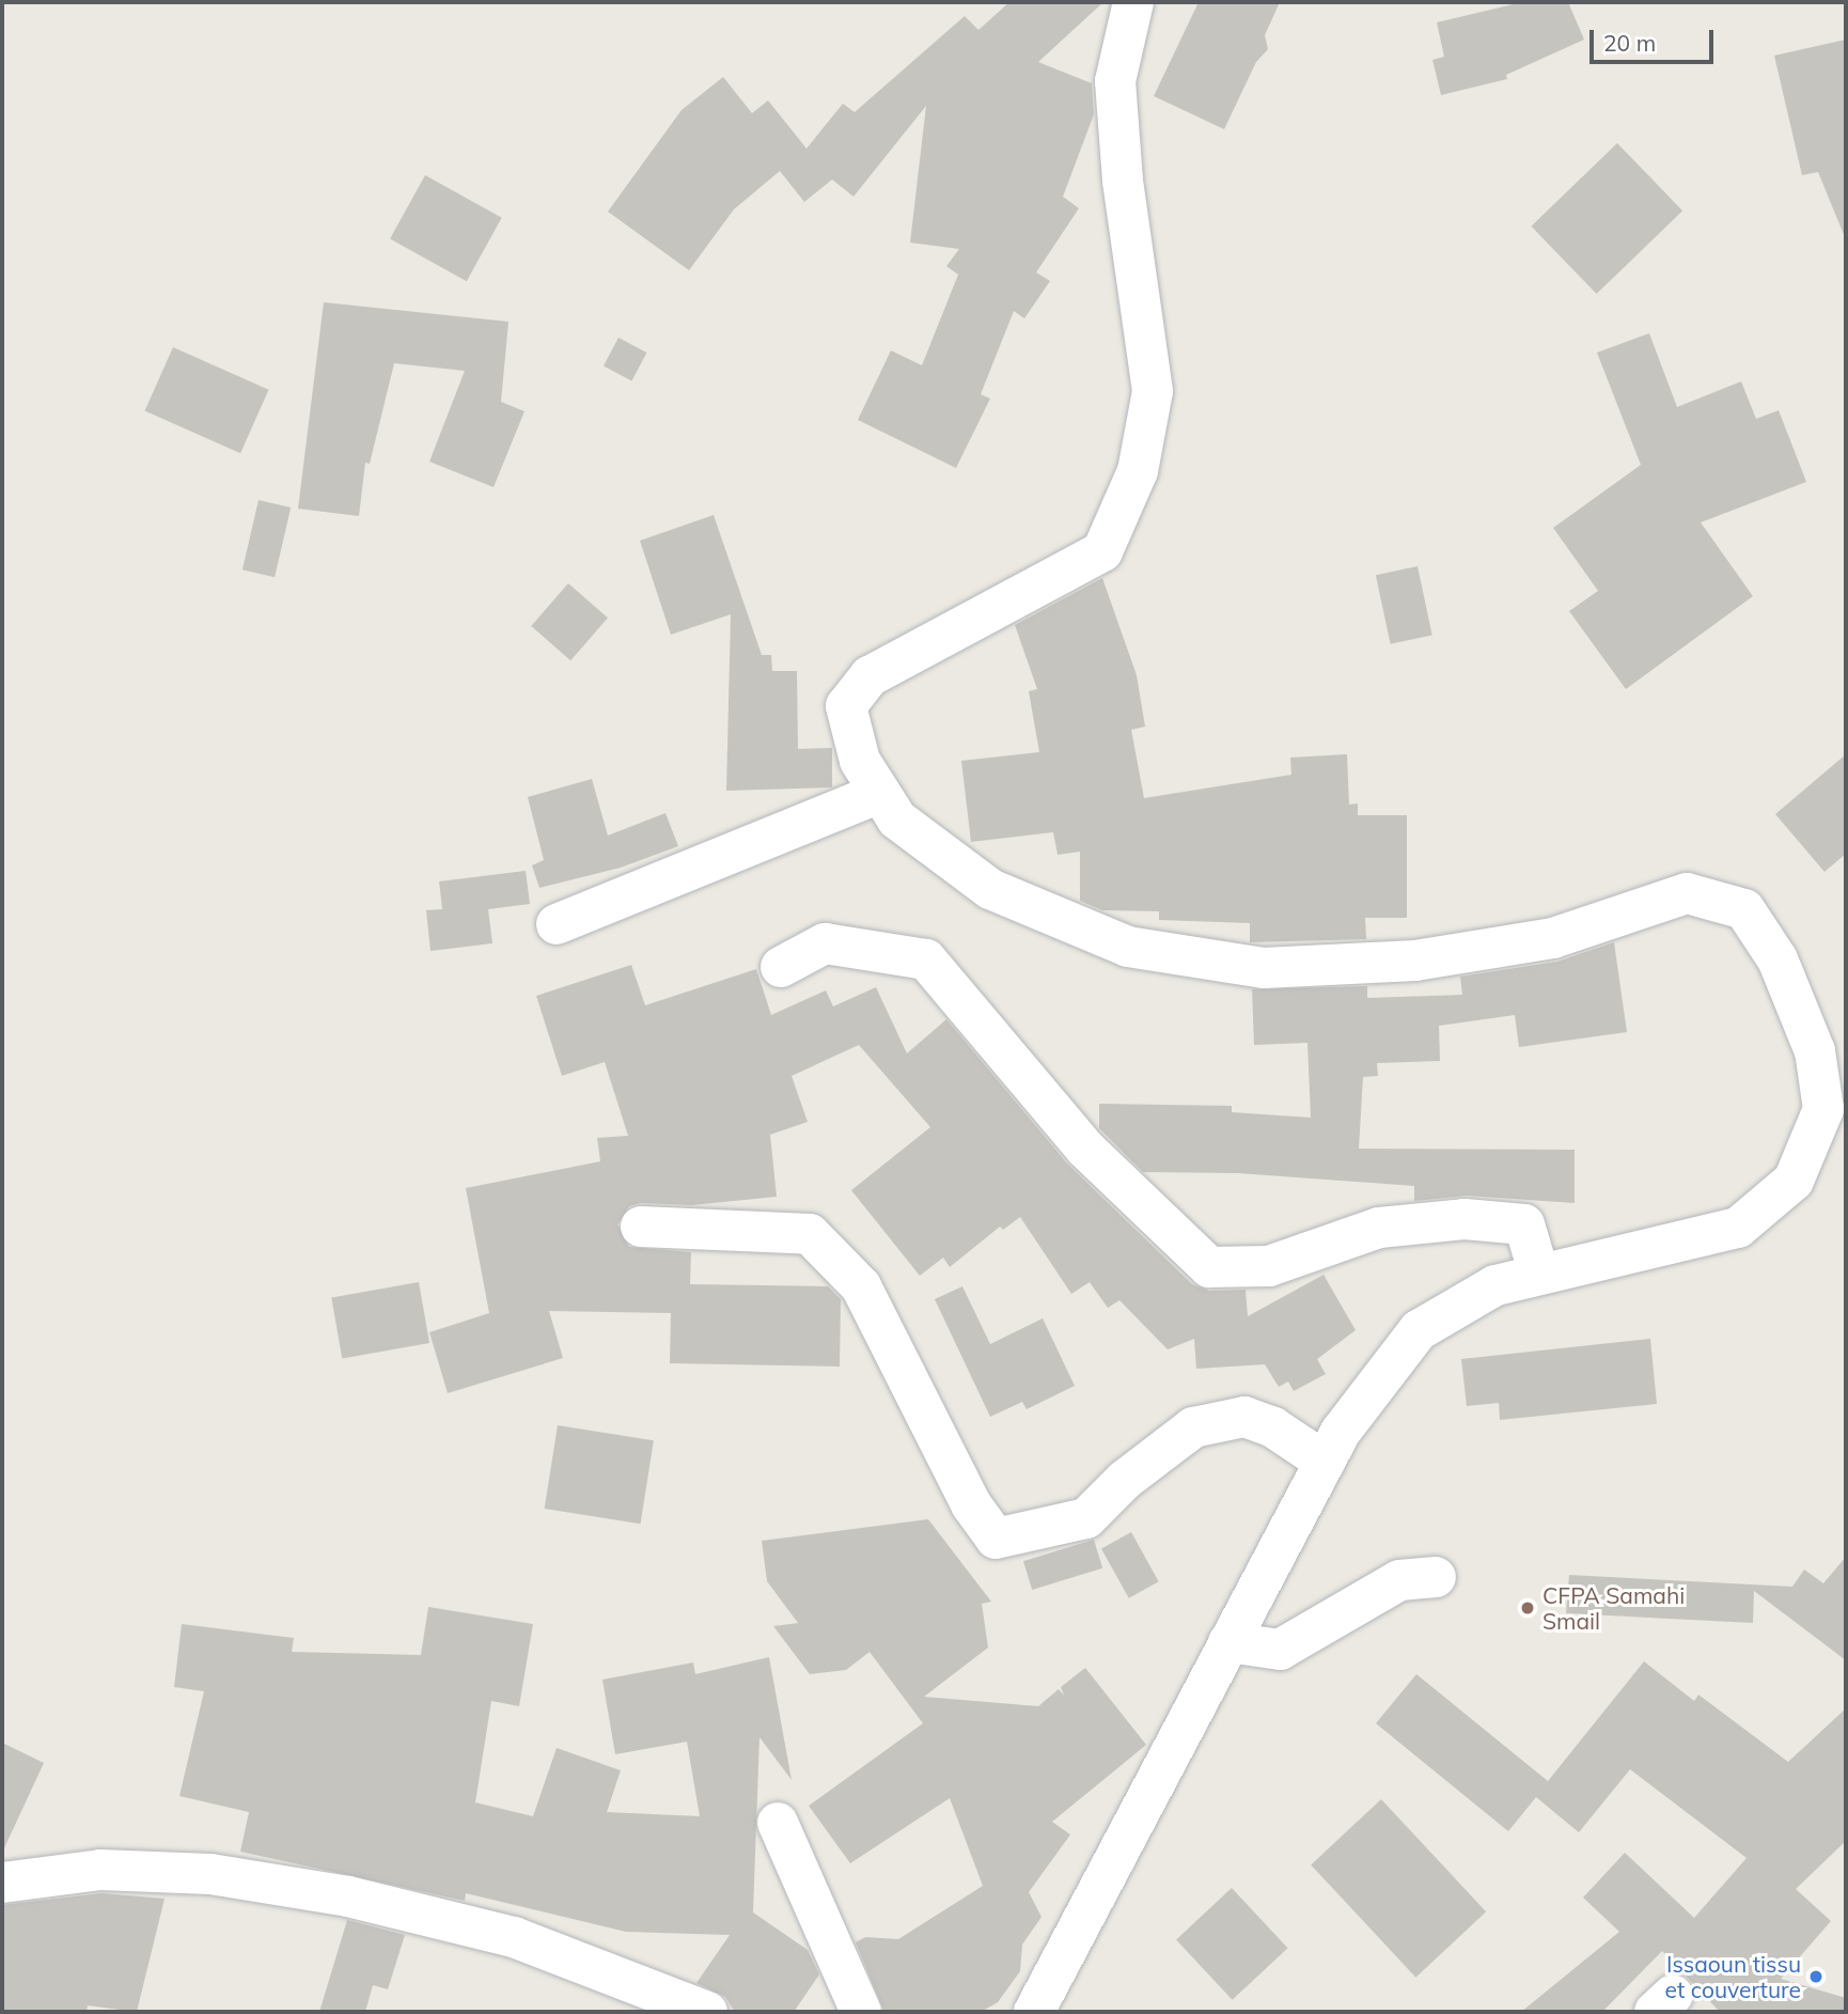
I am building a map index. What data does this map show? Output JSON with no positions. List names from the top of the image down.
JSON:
{
  "places": ["CFPA Samahi Smail", "Issaoun tissu et couverture"],
  "scale_bar": "20 m"
}
